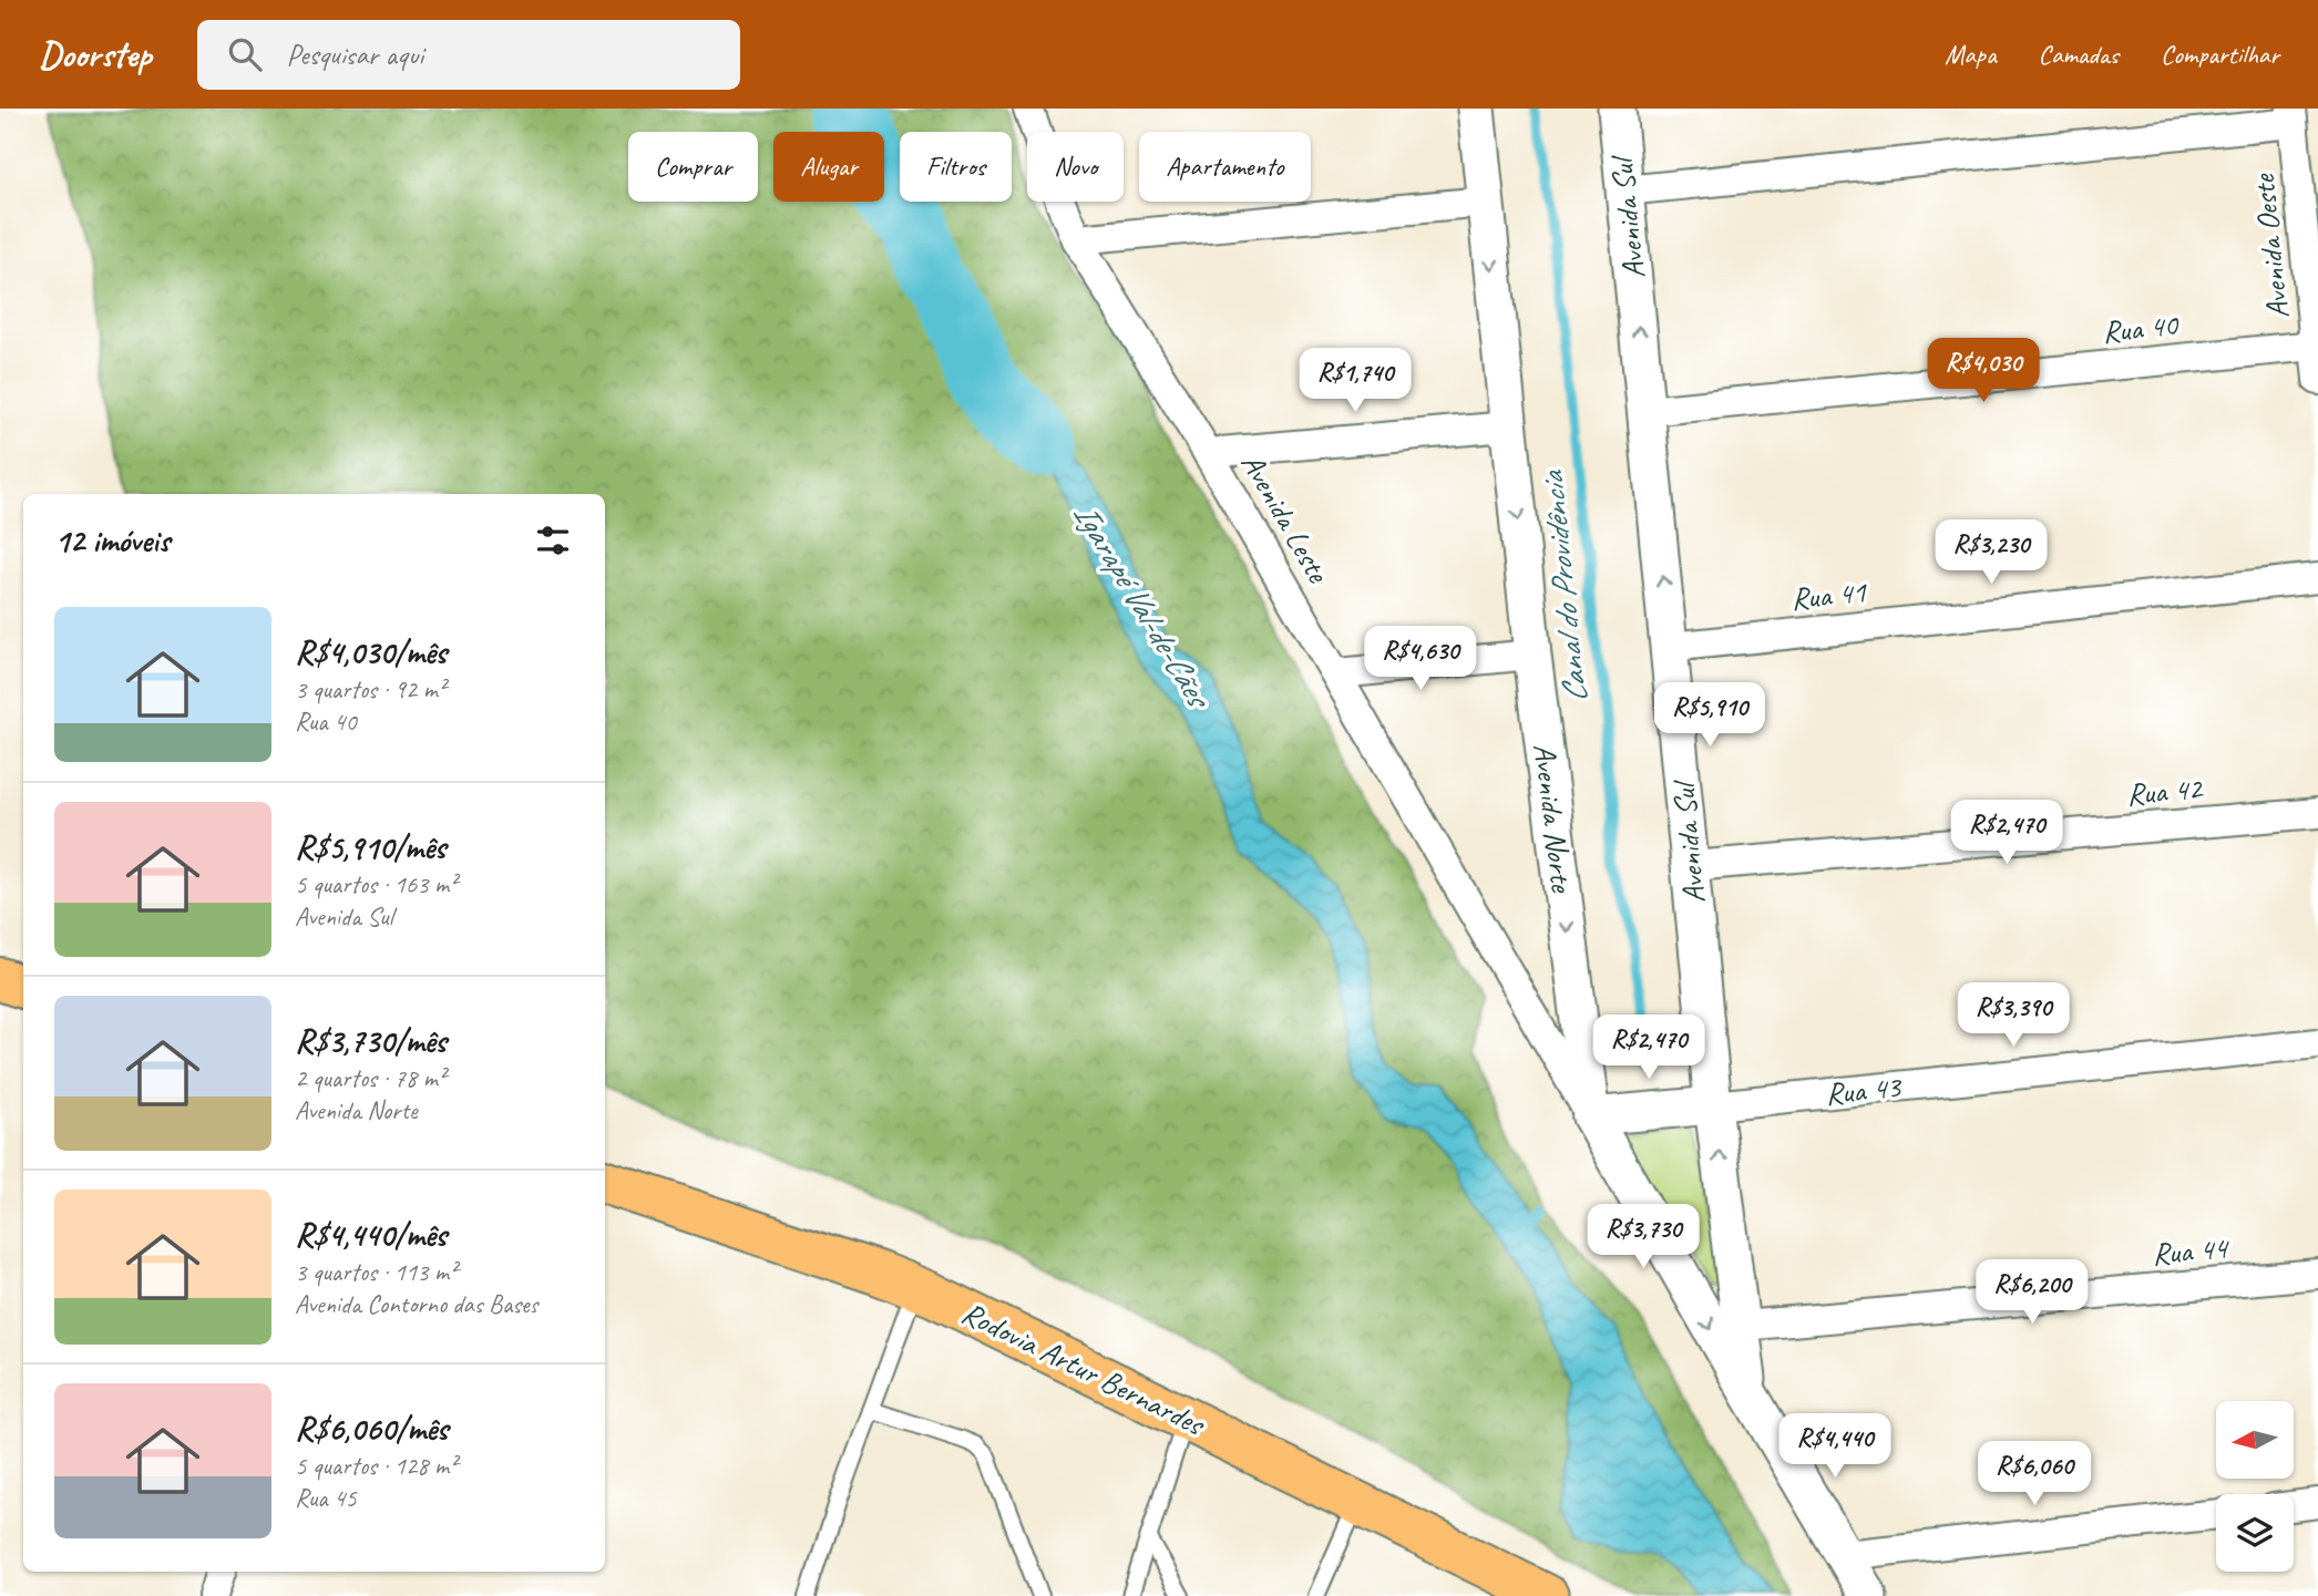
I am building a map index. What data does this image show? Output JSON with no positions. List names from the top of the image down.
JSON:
{
  "streets": {
    "main road": ["Rodovia Artur Bernardes"],
    "street": [
      "Avenida Sul",
      "Avenida Oeste",
      "Rua 40",
      "Avenida Leste",
      "Rua 41",
      "Rua 42",
      "Avenida Norte",
      "Rua 43",
      "Rua 44"
    ]
  },
  "crossings": [
    ["Avenida Sul", "Rua 40"],
    ["Avenida Sul", "Rua 41"],
    ["Avenida Sul", "Rua 42"],
    ["Avenida Sul", "Avenida Norte"],
    ["Avenida Sul", "Rua 43"],
    ["Avenida Sul", "Rua 44"],
    ["Avenida Oeste", "Rua 40"],
    ["Avenida Leste", "Avenida Norte"],
    ["Avenida Leste", "Rua 43"],
    ["Avenida Norte", "Rua 43"]
  ],
  "one_way": ["Avenida Sul", "Avenida Norte"],
  "water": ["Canal do Providência", "Igarapé Val-de-Cães"],
  "north": "left",
  "page": {
    "header": "Doorstep",
    "search": "Pesquisar aqui",
    "nav": ["Mapa", "Camadas", "Compartilhar"],
    "chip": [
      "Comprar",
      "Alugar",
      "Filtros",
      "Novo",
      "Apartamento"
    ],
    "price": [
      "R$4,030",
      "R$1,740",
      "R$3,230",
      "R$4,630",
      "R$5,910",
      "R$2,470",
      "R$3,390",
      "R$2,470",
      "R$3,730",
      "R$6,200",
      "R$4,440",
      "R$6,060"
    ],
    "heading": "12 imóveis",
    "list": [
      {
        "name": "R$4,030/mês",
        "note": "3 quartos · 92 m² · Rua 40"
      },
      {
        "name": "R$5,910/mês",
        "note": "5 quartos · 163 m² · Avenida Sul"
      },
      {
        "name": "R$3,730/mês",
        "note": "2 quartos · 78 m² · Avenida Norte"
      },
      {
        "name": "R$4,440/mês",
        "note": "3 quartos · 113 m² · Avenida Contorno das Bases"
      },
      {
        "name": "R$6,060/mês",
        "note": "5 quartos · 128 m² · Rua 45"
      }
    ]
  }
}
